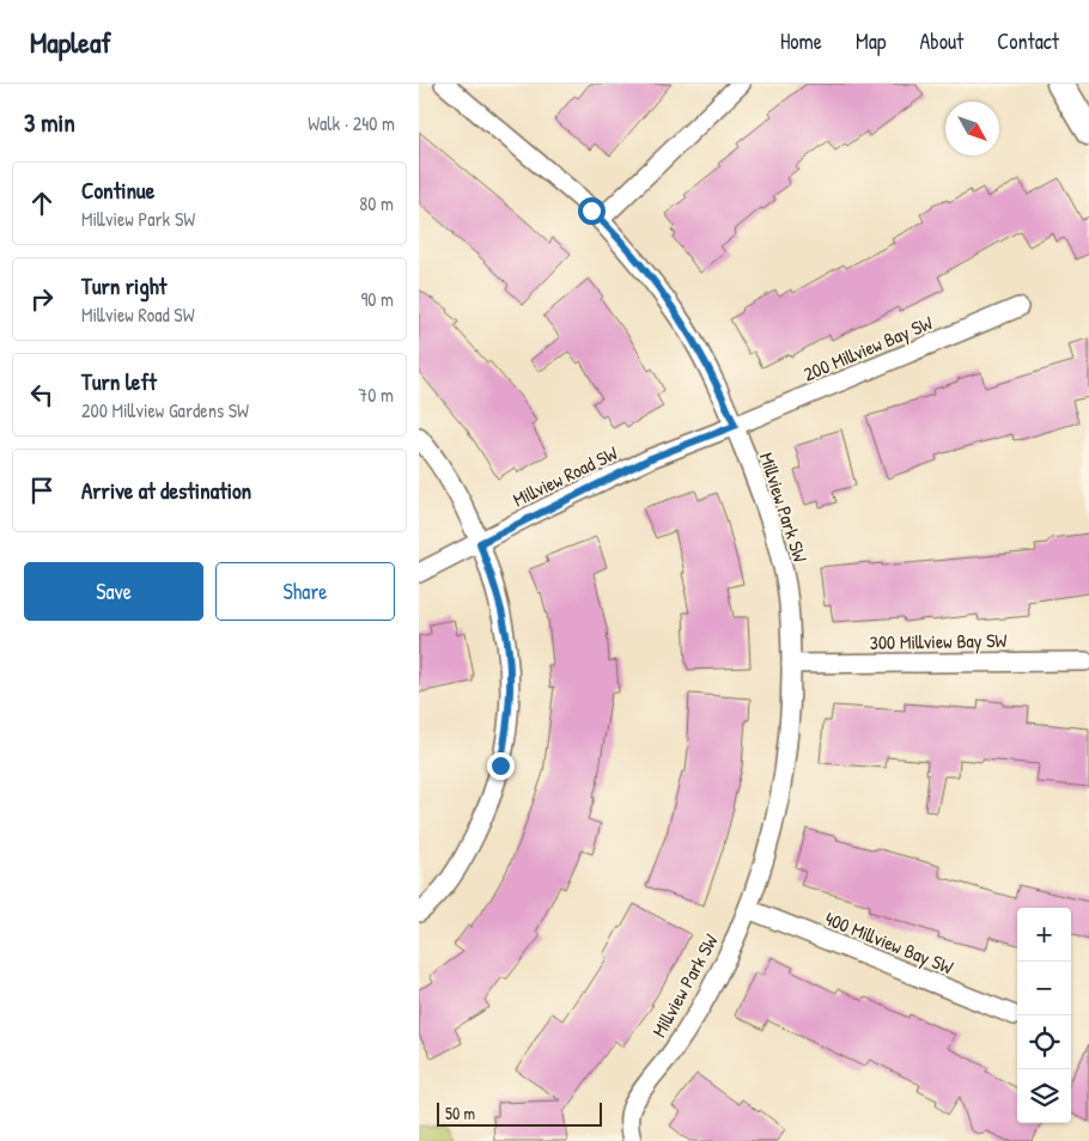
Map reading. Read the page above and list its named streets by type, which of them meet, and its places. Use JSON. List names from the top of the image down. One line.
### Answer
{"streets":{"street":["200 Millview Bay SW","Millview Road SW","Millview Park SW","300 Millview Bay SW","400 Millview Bay SW"]},"crossings":[["200 Millview Bay SW","Millview Road SW"],["200 Millview Bay SW","Millview Park SW"],["Millview Road SW","Millview Park SW"],["Millview Park SW","300 Millview Bay SW"],["Millview Park SW","400 Millview Bay SW"]],"scale_bar":"50 m","north":"bottom right","page":{"header":"Mapleaf","nav":["Home","Map","About","Contact"],"heading":["3 min","Walk · 240 m"],"list":[["Continue","Millview Park SW","80 m"],["Turn right","Millview Road SW","90 m"],["Turn left","200 Millview Gardens SW","70 m"],"Arrive at destination"],"buttons":["Save","Share"],"map_buttons":["+","−"],"scale":"50 m"}}
